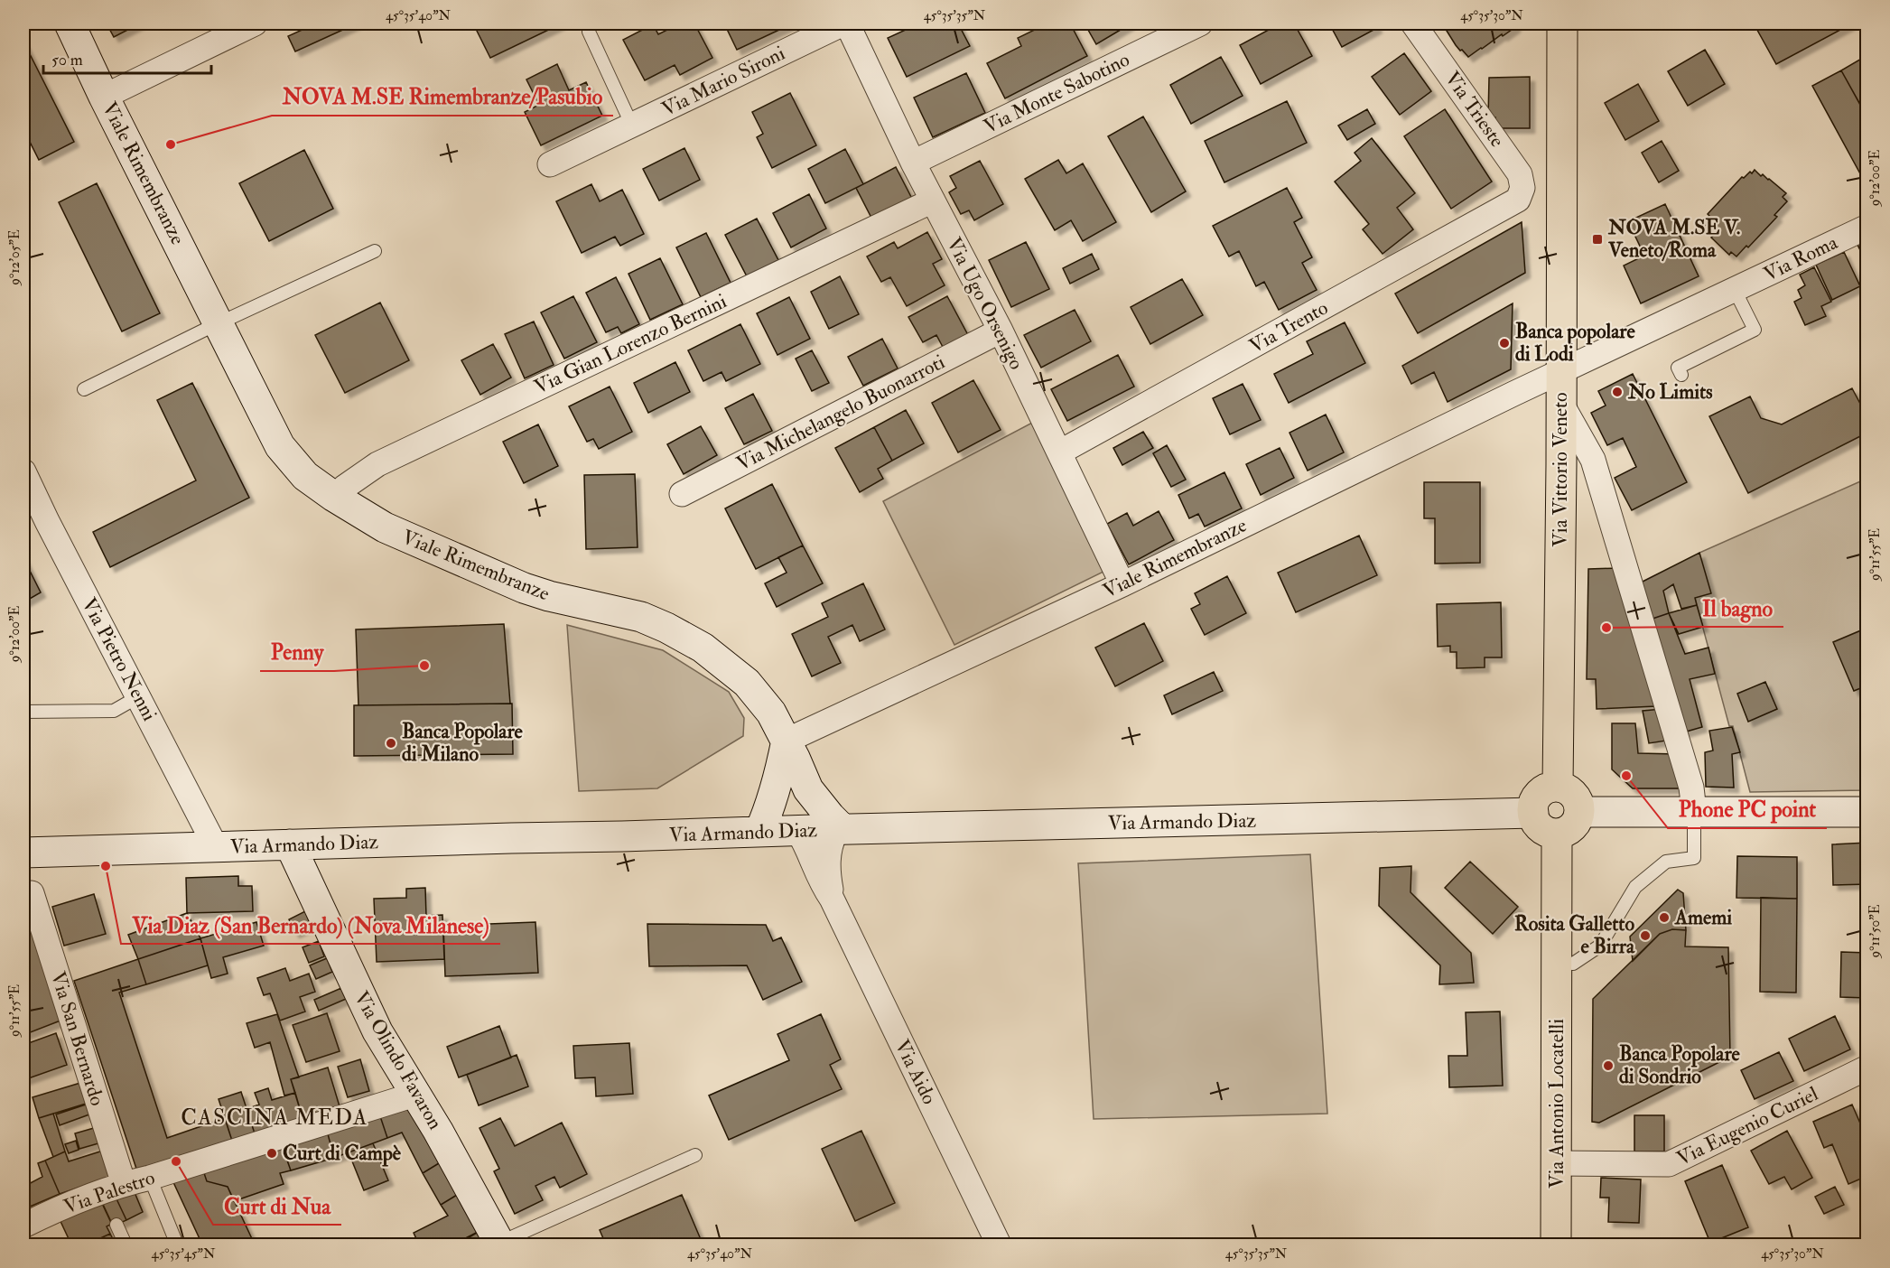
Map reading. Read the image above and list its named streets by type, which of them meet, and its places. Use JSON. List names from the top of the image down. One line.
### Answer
{"streets":{"main road":["Viale Rimembranze","Via Vittorio Veneto","Via Armando Diaz","Via Olindo Favaron","Via Antonio Locatelli"],"street":["Via Mario Sironi","Via Monte Sabotino","Via Trieste","Via Roma","Via Ugo Orsenigo","Via Trento","Via Gian Lorenzo Bernini","Via Michelangelo Buonarroti","Via Pietro Nenni","Via San Bernardo","Via Aido","Via Eugenio Curiel","Via Palestro"]},"crossings":[["Via Mario Sironi","Via Ugo Orsenigo"],["Via Monte Sabotino","Via Ugo Orsenigo"],["Via Trieste","Via Trento"],["Viale Rimembranze","Via Roma"],["Viale Rimembranze","Via Ugo Orsenigo"],["Viale Rimembranze","Via Gian Lorenzo Bernini"],["Viale Rimembranze","Via Vittorio Veneto"],["Viale Rimembranze","Via Armando Diaz"],["Viale Rimembranze","Via Aido"],["Via Roma","Via Vittorio Veneto"],["Via Ugo Orsenigo","Via Trento"],["Via Ugo Orsenigo","Via Gian Lorenzo Bernini"],["Via Ugo Orsenigo","Via Michelangelo Buonarroti"],["Via Vittorio Veneto","Via Armando Diaz"],["Via Vittorio Veneto","Via Antonio Locatelli"],["Via Pietro Nenni","Via Armando Diaz"],["Via Armando Diaz","Via Olindo Favaron"],["Via Armando Diaz","Via Aido"],["Via Armando Diaz","Via Antonio Locatelli"],["Via San Bernardo","Via Palestro"],["Via Olindo Favaron","Via Palestro"],["Via Antonio Locatelli","Via Eugenio Curiel"]],"districts":["CASCINA MEDA"],"places":{"other":["NOVA M.SE Rimembranze/Pasubio","Banca popolare di Lodi","No Limits","Il bagno","Penny","Banca Popolare di Milano","Phone PC point","Via Diaz (San Bernardo) (Nova Milanese)","Amemi","Rosita Galletto e Birra","Banca Popolare di Sondrio","Curt di Campè","Curt di Nua"],"transit":["NOVA M.SE V. Veneto/Roma"]},"scale_bar":"50 m","coordinates":["45°35'40\"N","45°35'35\"N","45°35'30\"N","9°12'00\"E","9°12'05\"E","9°11'55\"E","9°11'50\"E","45°35'45\"N"]}
